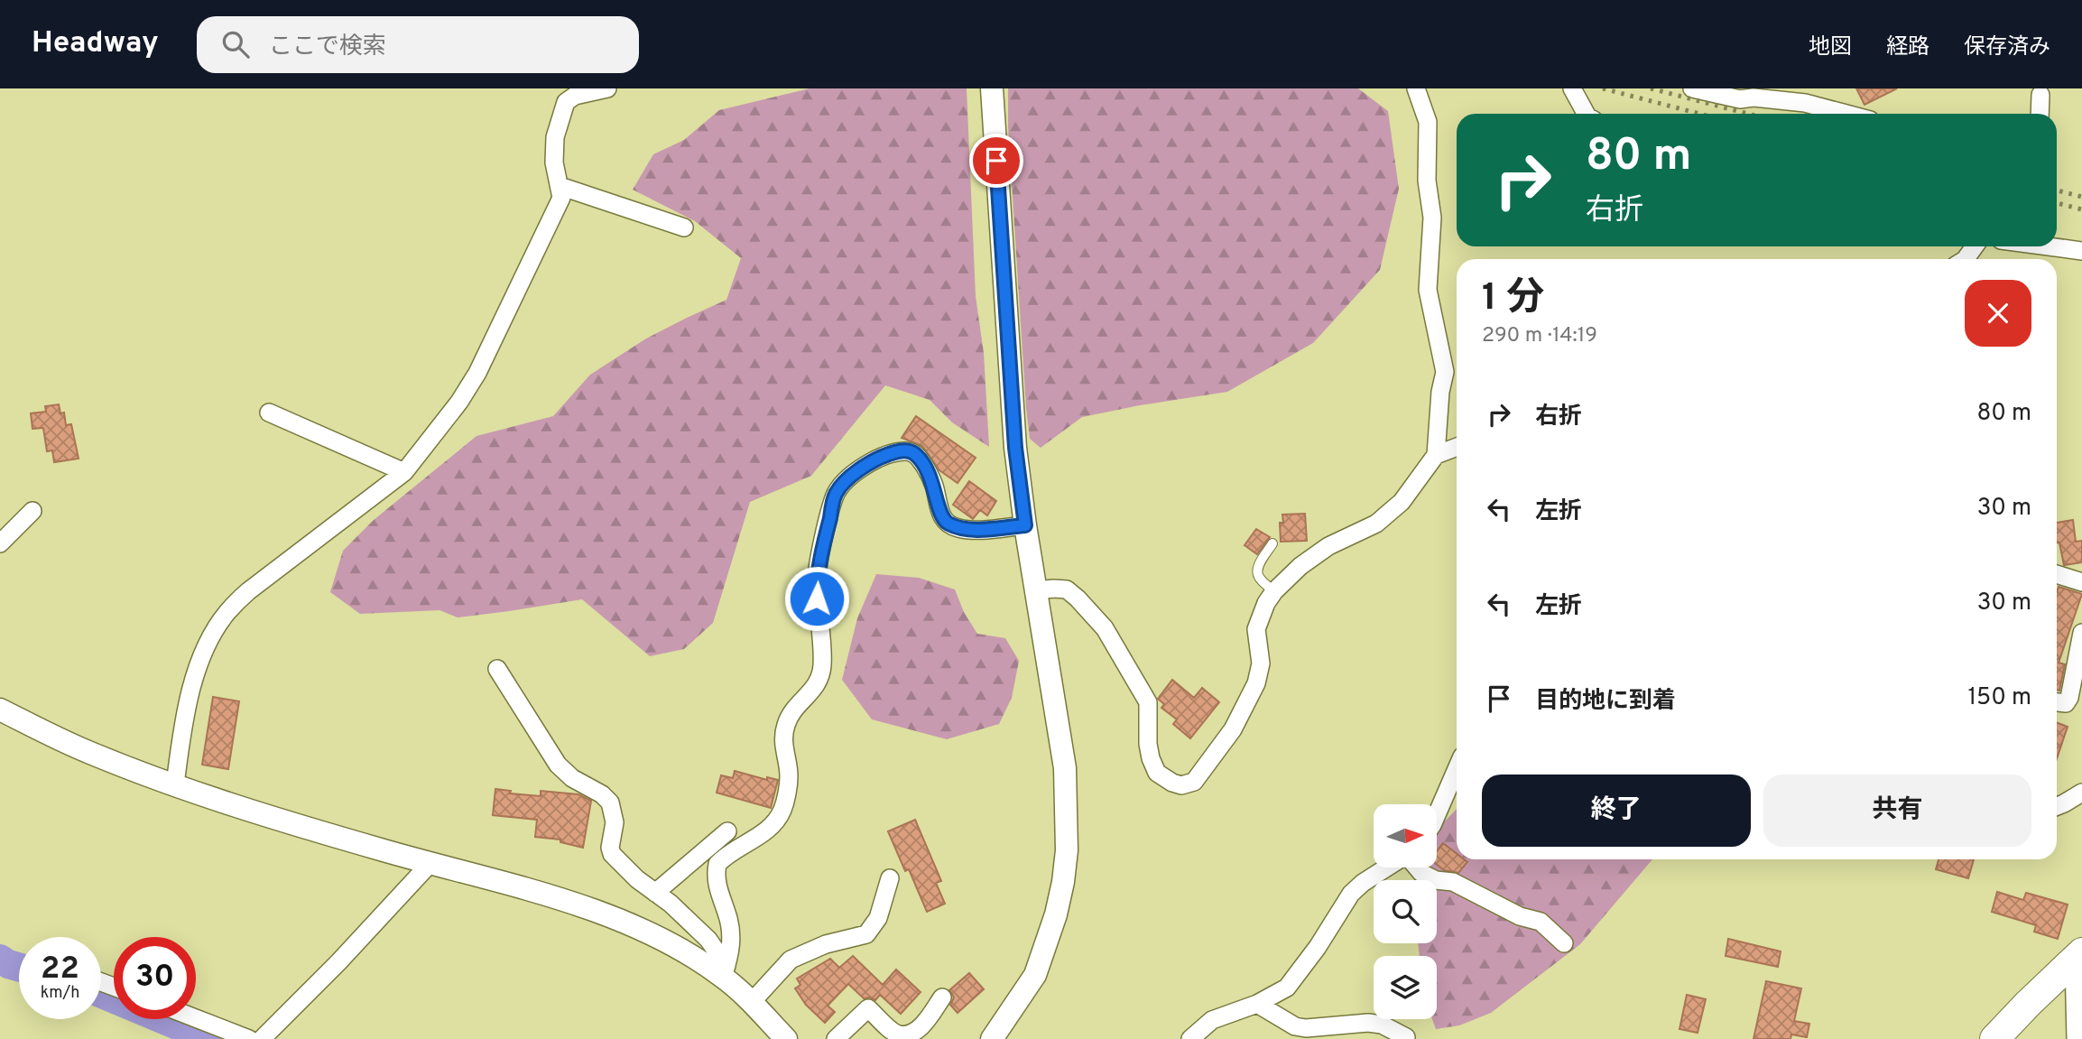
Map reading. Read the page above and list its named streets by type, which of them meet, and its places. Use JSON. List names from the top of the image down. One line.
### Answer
{"north":"right","page":{"header":"Headway","search":"ここで検索","nav":["地図","経路","保存済み"],"turn":["80 m","右折"],"heading":["1 分","290 m · 14:19"],"list":[{"name":"右折","value":"80 m"},{"name":"左折","value":"30 m"},{"name":"左折","value":"30 m"},{"name":"目的地に到着","value":"150 m"}],"buttons":["終了","共有"],"speed":"22 km/h","limit":"30"}}
